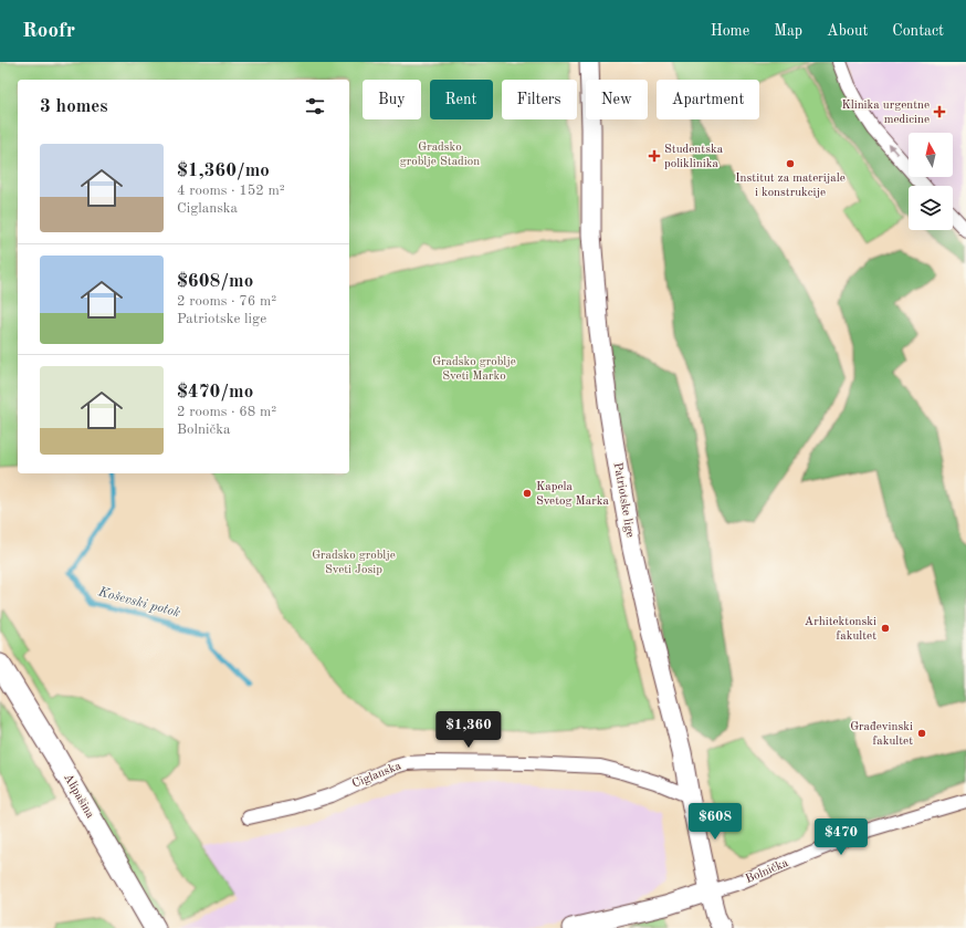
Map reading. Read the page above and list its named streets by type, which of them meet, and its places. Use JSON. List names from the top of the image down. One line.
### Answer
{"streets":{"main road":["Alipašina"],"street":["Patriotske lige","Ciglanska","Bolnička"]},"crossings":[["Patriotske lige","Ciglanska"],["Patriotske lige","Bolnička"]],"water":["Koševski potok"],"parks":["Gradsko groblje Stadion","Gradsko groblje Sveti Marko","Gradsko groblje Sveti Josip"],"places":{"health":["Klinika urgentne medicine","Studentska poliklinika"],"other":["Institut za materijale i konstrukcije","Kapela Svetog Marka","Arhitektonski fakultet","Građevinski fakultet"]},"north":"top","page":{"header":"Roofr","nav":["Home","Map","About","Contact"],"chip":["Buy","Rent","Filters","New","Apartment"],"heading":"3 homes","list":[{"name":"$1,360/mo","note":"4 rooms · 152 m² · Ciglanska"},{"name":"$608/mo","note":"2 rooms · 76 m² · Patriotske lige"},{"name":"$470/mo","note":"2 rooms · 68 m² · Bolnička"}],"price":["$1,360","$608","$470"]}}
